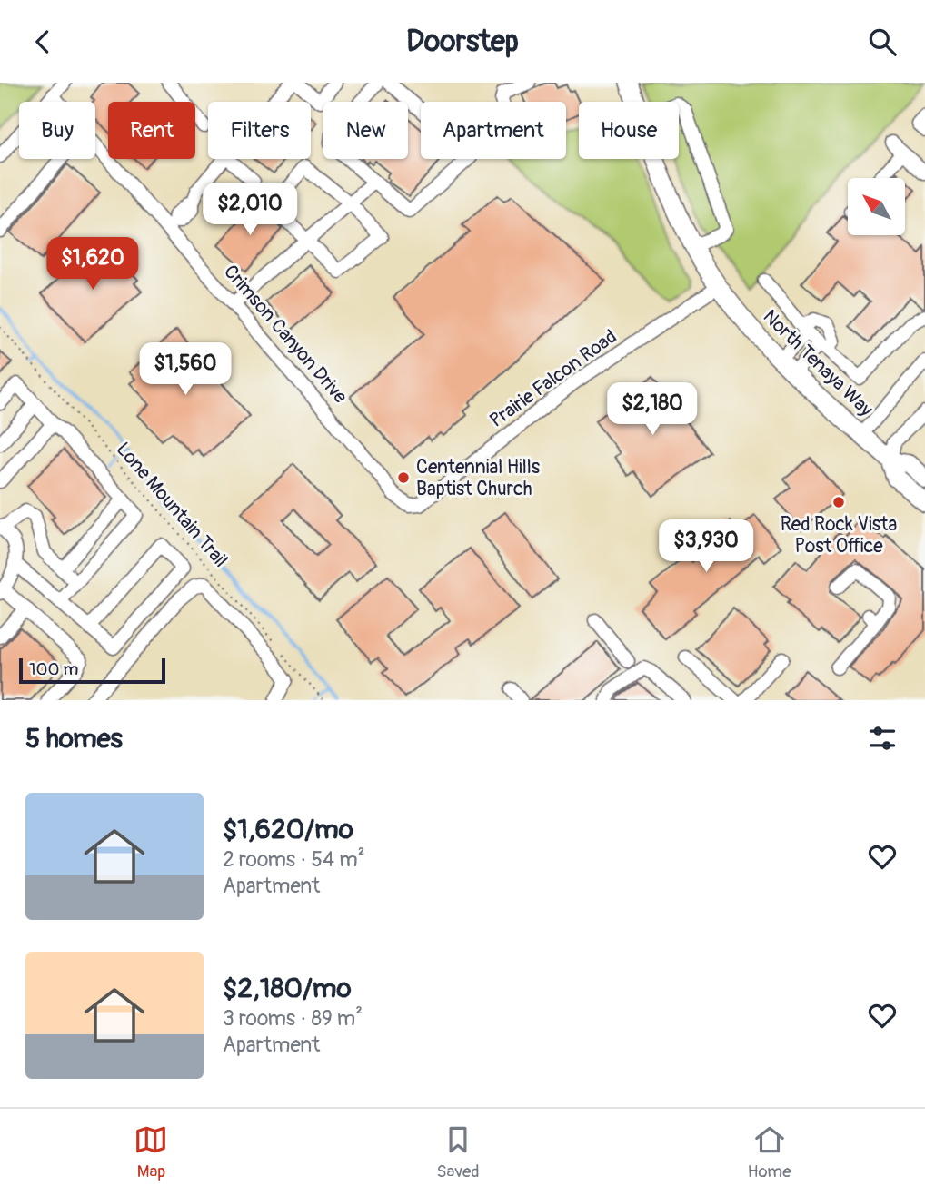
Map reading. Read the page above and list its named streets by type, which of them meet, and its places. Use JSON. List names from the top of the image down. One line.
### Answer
{"streets":{"main road":["North Tenaya Way"],"street":["Crimson Canyon Drive","Prairie Falcon Road"],"path":["Lone Mountain Trail"]},"crossings":[["Crimson Canyon Drive","Prairie Falcon Road"],["North Tenaya Way","Prairie Falcon Road"]],"places":["Centennial Hills Baptist Church","Red Rock Vista Post Office"],"scale_bar":"100 m","north":"top left","page":{"header":"Doorstep","chip":["Buy","Rent","Filters","New","Apartment","House"],"price":["$2,010","$1,620","$1,560","$2,180","$3,930"],"scale":"100 m","heading":"5 homes","list":[{"name":"$1,620/mo","note":"2 rooms · 54 m² · Apartment"},{"name":"$2,180/mo","note":"3 rooms · 89 m² · Apartment"}],"tabs":["Map","Saved","Home"]}}
